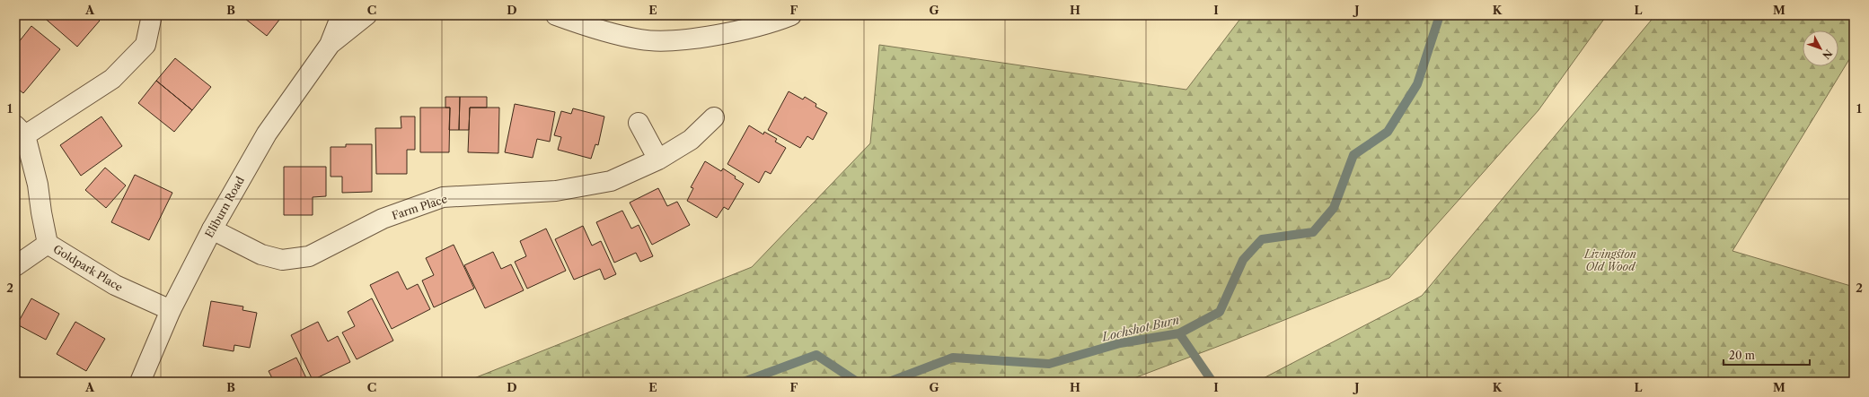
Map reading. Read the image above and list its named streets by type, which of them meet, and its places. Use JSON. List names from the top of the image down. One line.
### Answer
{"streets":{"street":["Eliburn Road","Farm Place","Goldpark Place"]},"crossings":[["Eliburn Road","Farm Place"],["Eliburn Road","Goldpark Place"]],"water":["Lochshot Burn"],"parks":["Livingston Old Wood"],"scale_bar":"20 m","north":"bottom right","grid":{"columns":["A","B","C","D","E","F","G","H","I","J","K","L","M"],"rows":["1","2"]}}
